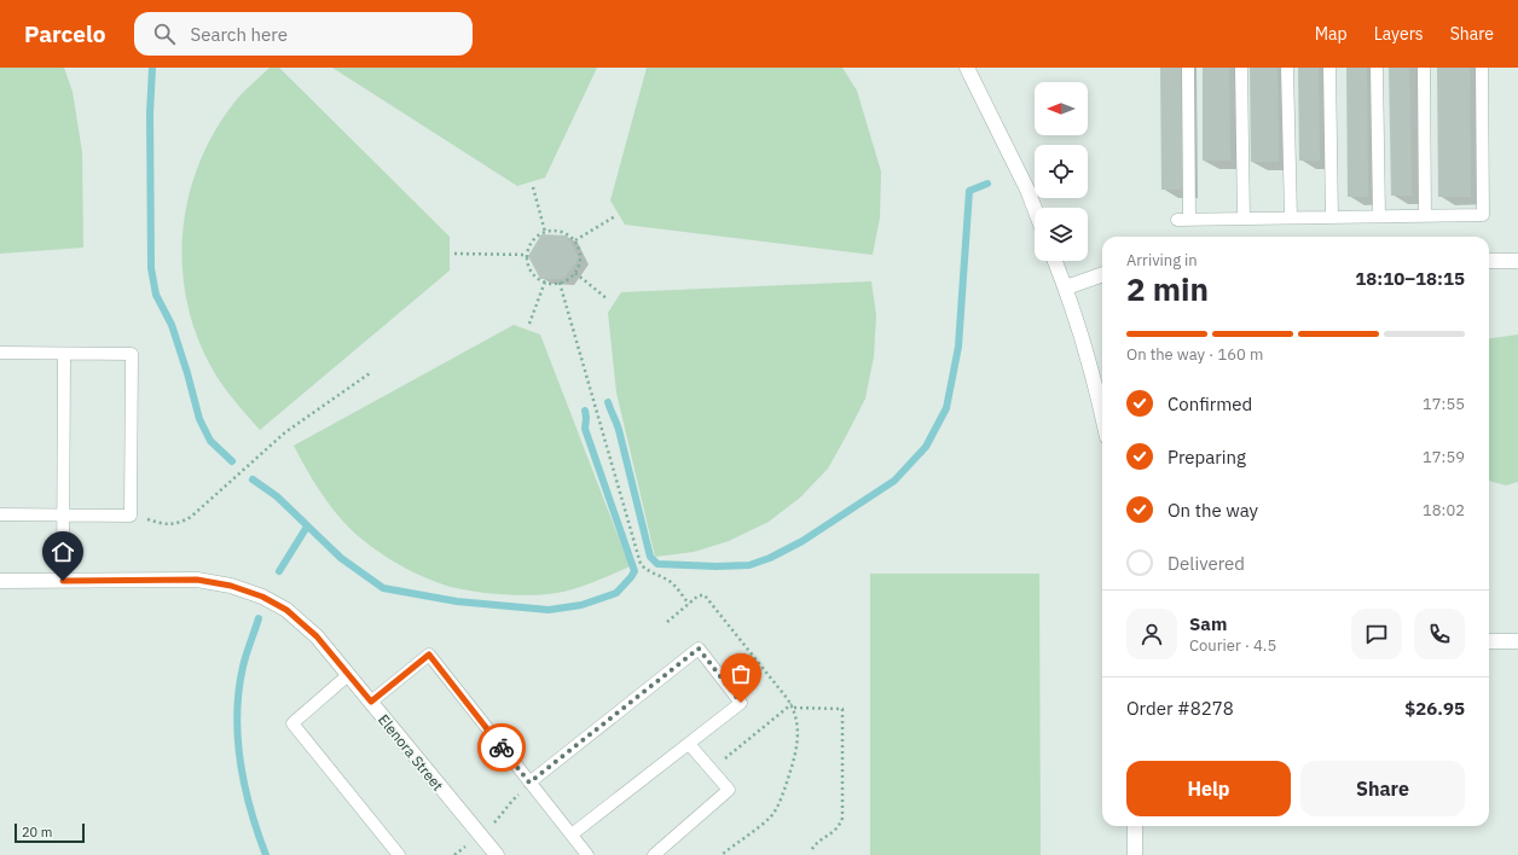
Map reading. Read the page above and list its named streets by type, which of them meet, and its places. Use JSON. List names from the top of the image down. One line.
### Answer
{"streets":{"street":["Elenora Street"]},"scale_bar":"20 m","north":"left","page":{"header":"Parcelo","search":"Search here","nav":["Map","Layers","Share"],"heading":["2 min","Arriving in","18:10–18:15"],"panel":["Sam","Courier · 4.5","Order #8278","$26.95"],"bar":"On the way · 160 m","list":[["Confirmed","17:55"],["Preparing","17:59"],["On the way","18:02"],"Delivered"],"buttons":["Help","Share"],"scale":"20 m"}}
